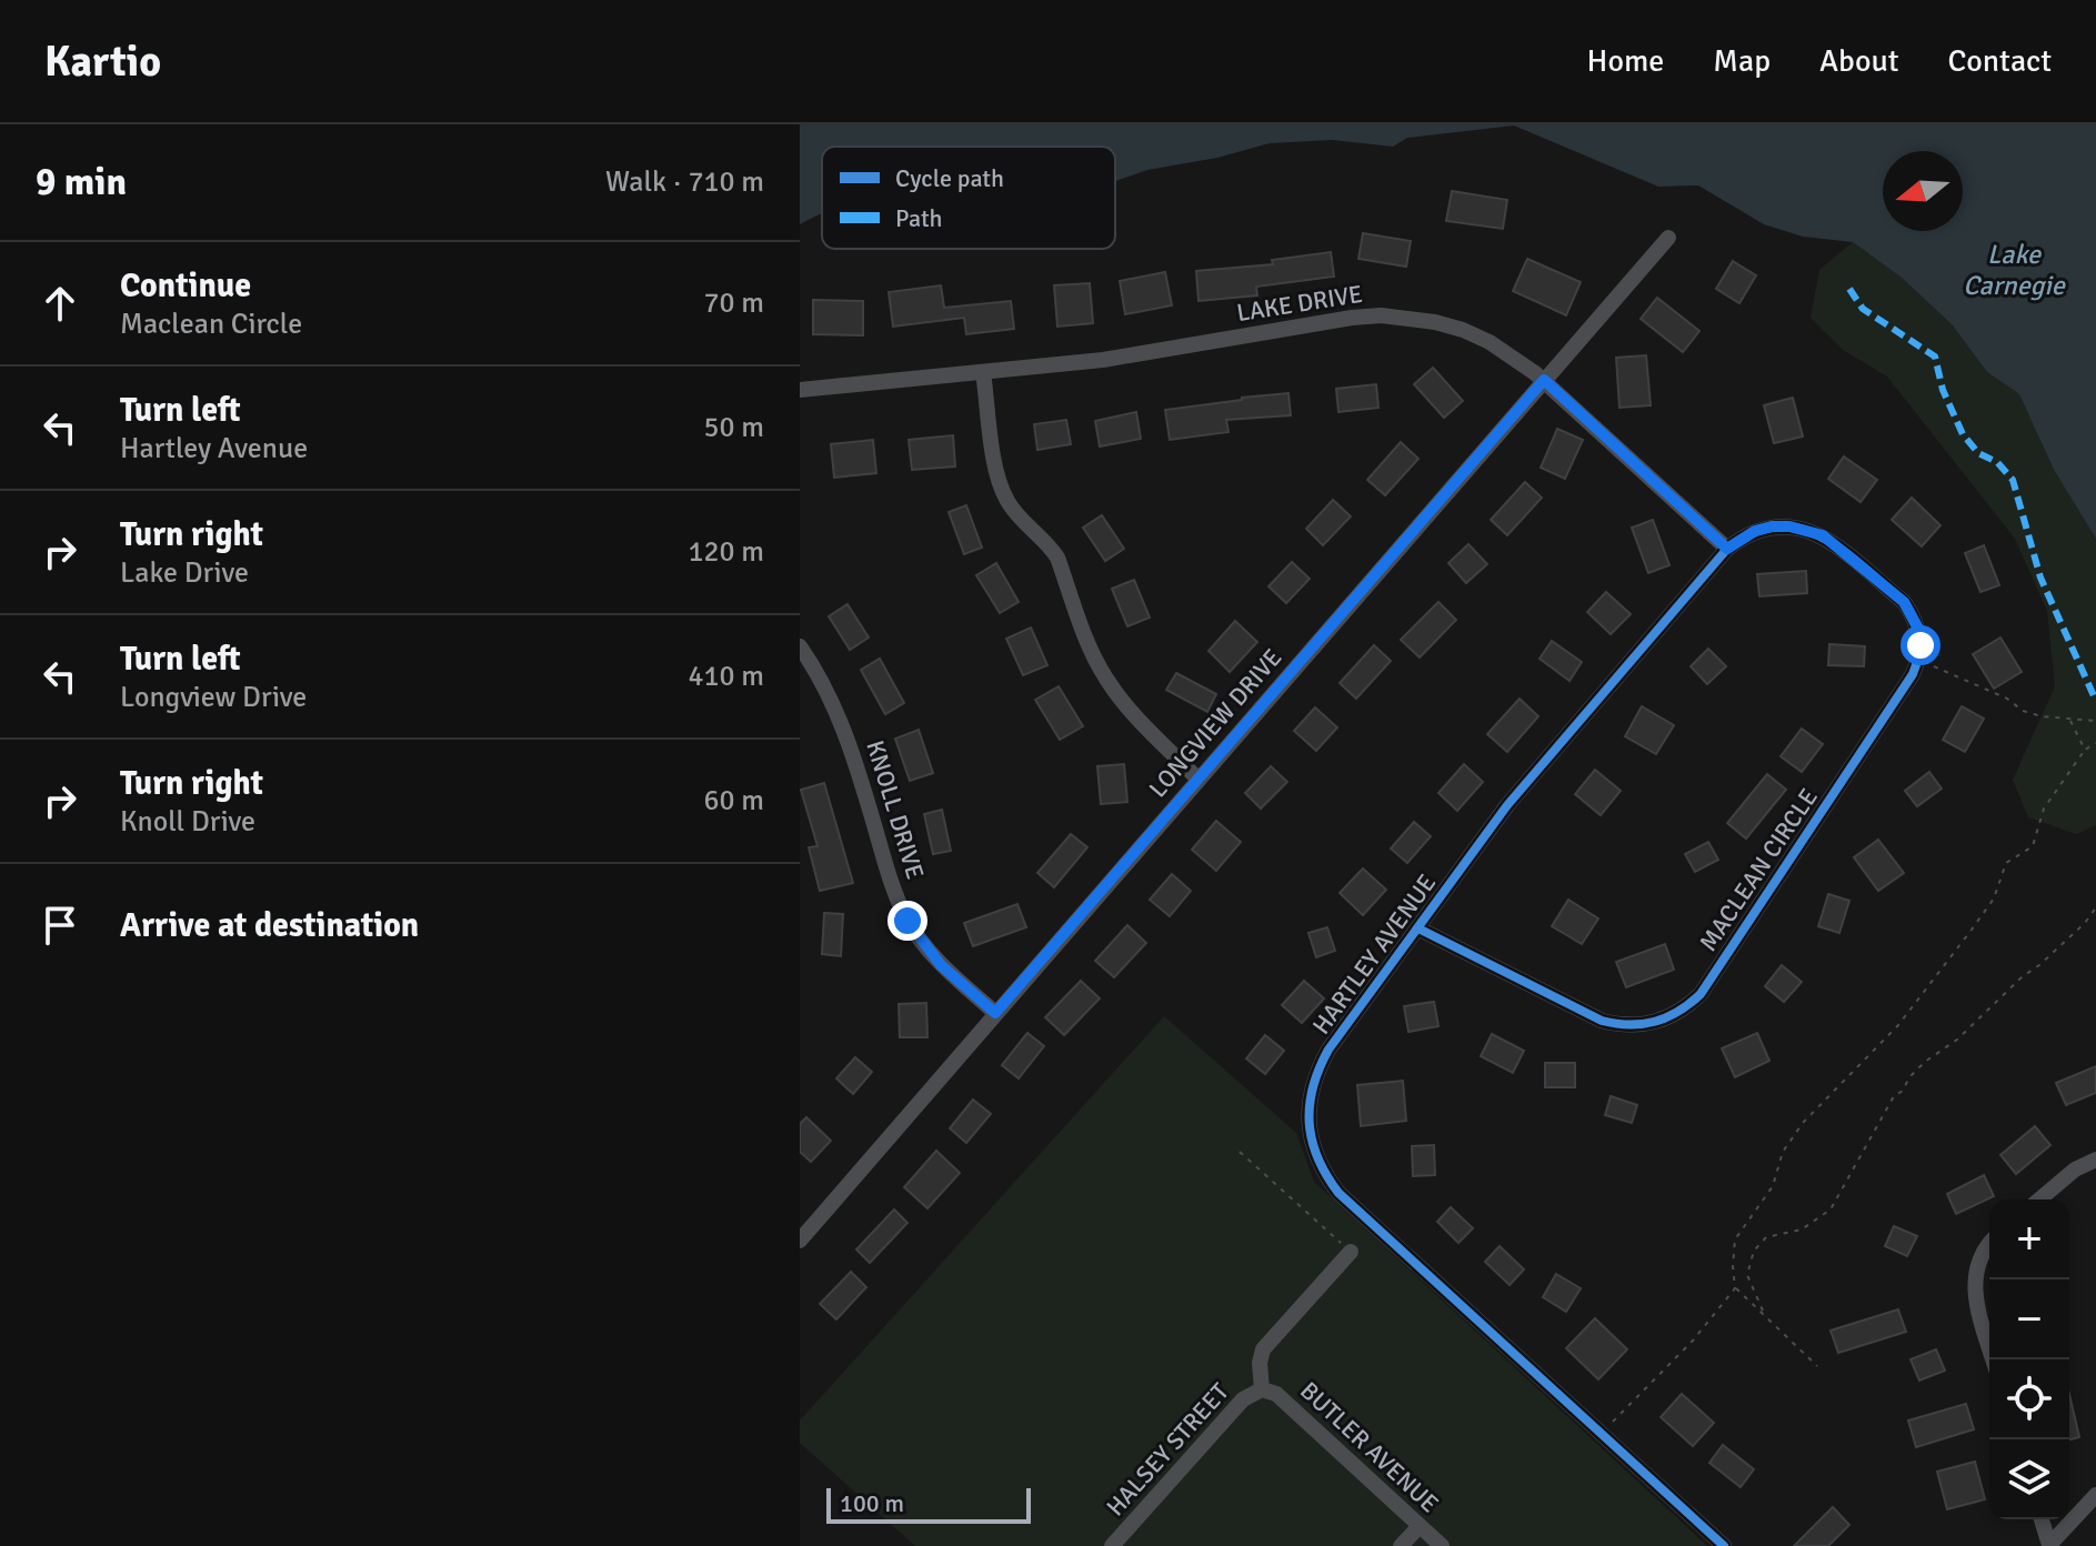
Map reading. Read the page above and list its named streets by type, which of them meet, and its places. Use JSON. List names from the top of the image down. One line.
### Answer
{"streets":{"street":["LAKE DRIVE","LONGVIEW DRIVE","KNOLL DRIVE","MACLEAN CIRCLE","HARTLEY AVENUE","BUTLER AVENUE","HALSEY STREET"]},"crossings":[["LAKE DRIVE","LONGVIEW DRIVE"],["LAKE DRIVE","HARTLEY AVENUE"],["LONGVIEW DRIVE","KNOLL DRIVE"],["MACLEAN CIRCLE","HARTLEY AVENUE"],["BUTLER AVENUE","HALSEY STREET"]],"water":["Lake Carnegie"],"legend":["Cycle path","Path"],"scale_bar":"100 m","north":"left","page":{"header":"Kartio","nav":["Home","Map","About","Contact"],"heading":["9 min","Walk · 710 m"],"list":[["Continue","Maclean Circle","70 m"],["Turn left","Hartley Avenue","50 m"],["Turn right","Lake Drive","120 m"],["Turn left","Longview Drive","410 m"],["Turn right","Knoll Drive","60 m"],"Arrive at destination"],"map_buttons":["+","−"],"scale":"100 m"}}
